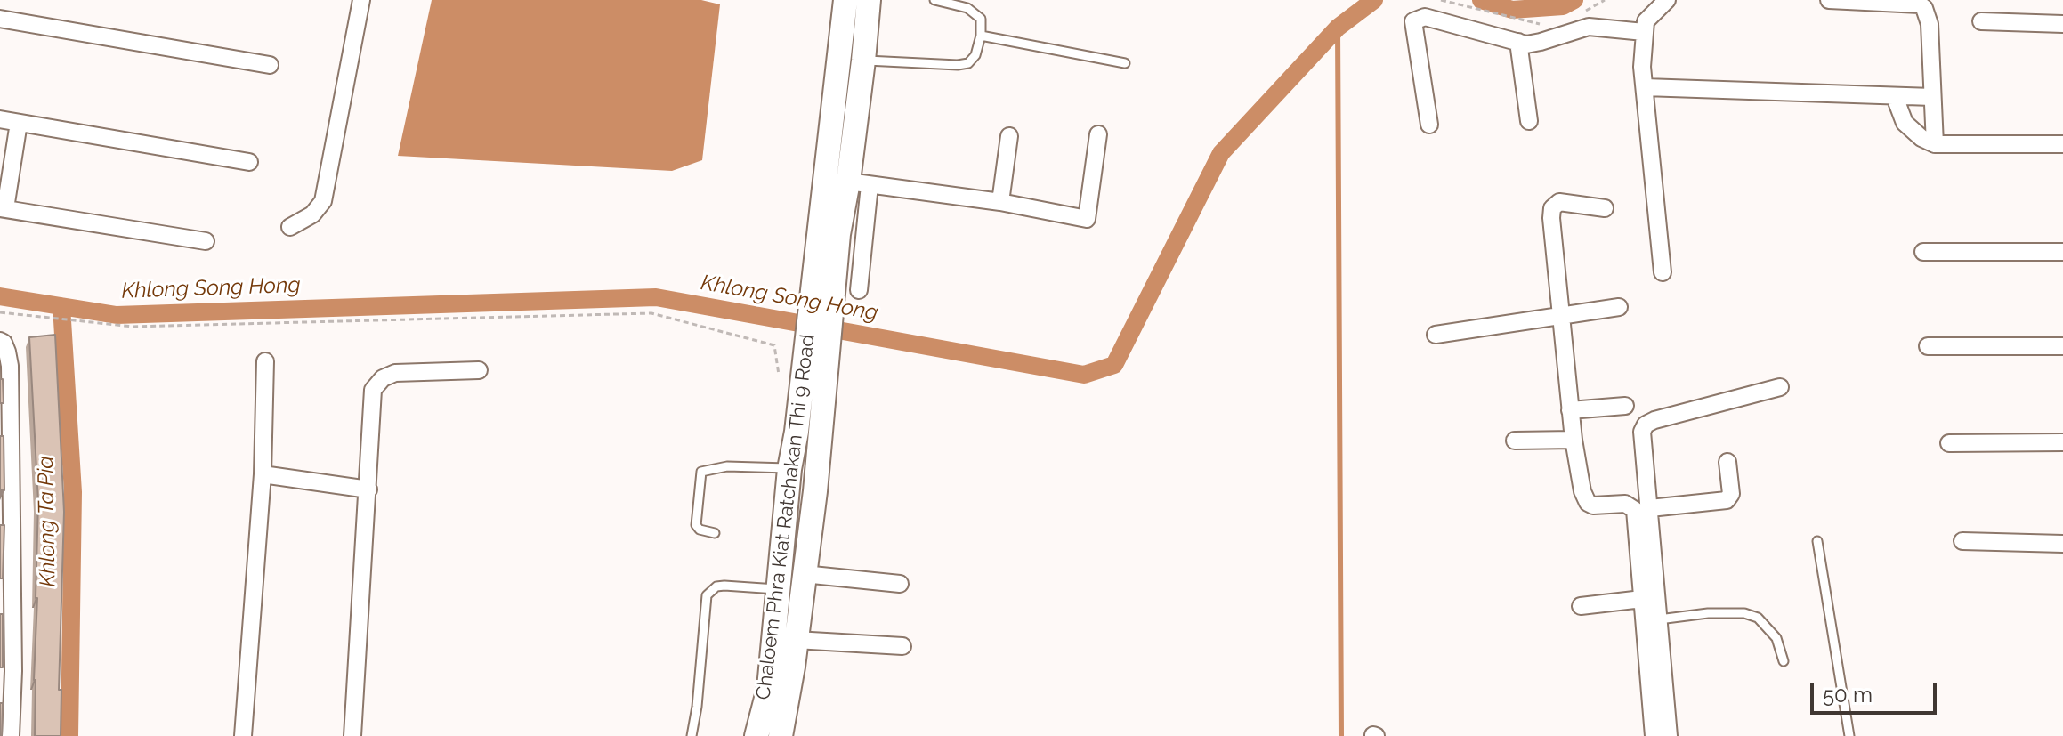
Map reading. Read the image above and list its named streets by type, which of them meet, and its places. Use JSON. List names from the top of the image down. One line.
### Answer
{"streets":{"main road":["Chaloem Phra Kiat Ratchakan Thi 9 Road"]},"water":["Khlong Song Hong","Khlong Ta Pia"],"scale_bar":"50 m"}
